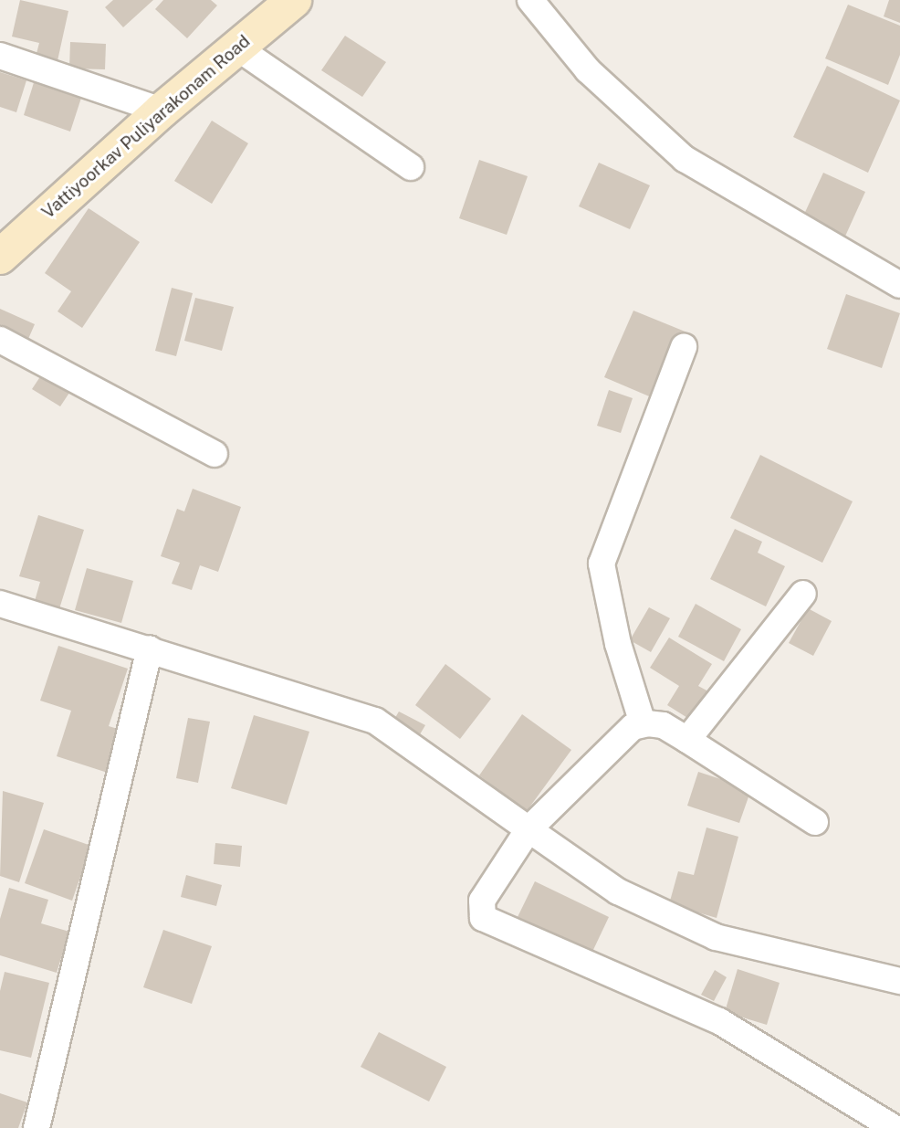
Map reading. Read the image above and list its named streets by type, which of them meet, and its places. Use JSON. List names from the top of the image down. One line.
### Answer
{"streets":{"main road":["Vattiyoorkav Puliyarakonam Road"]}}
